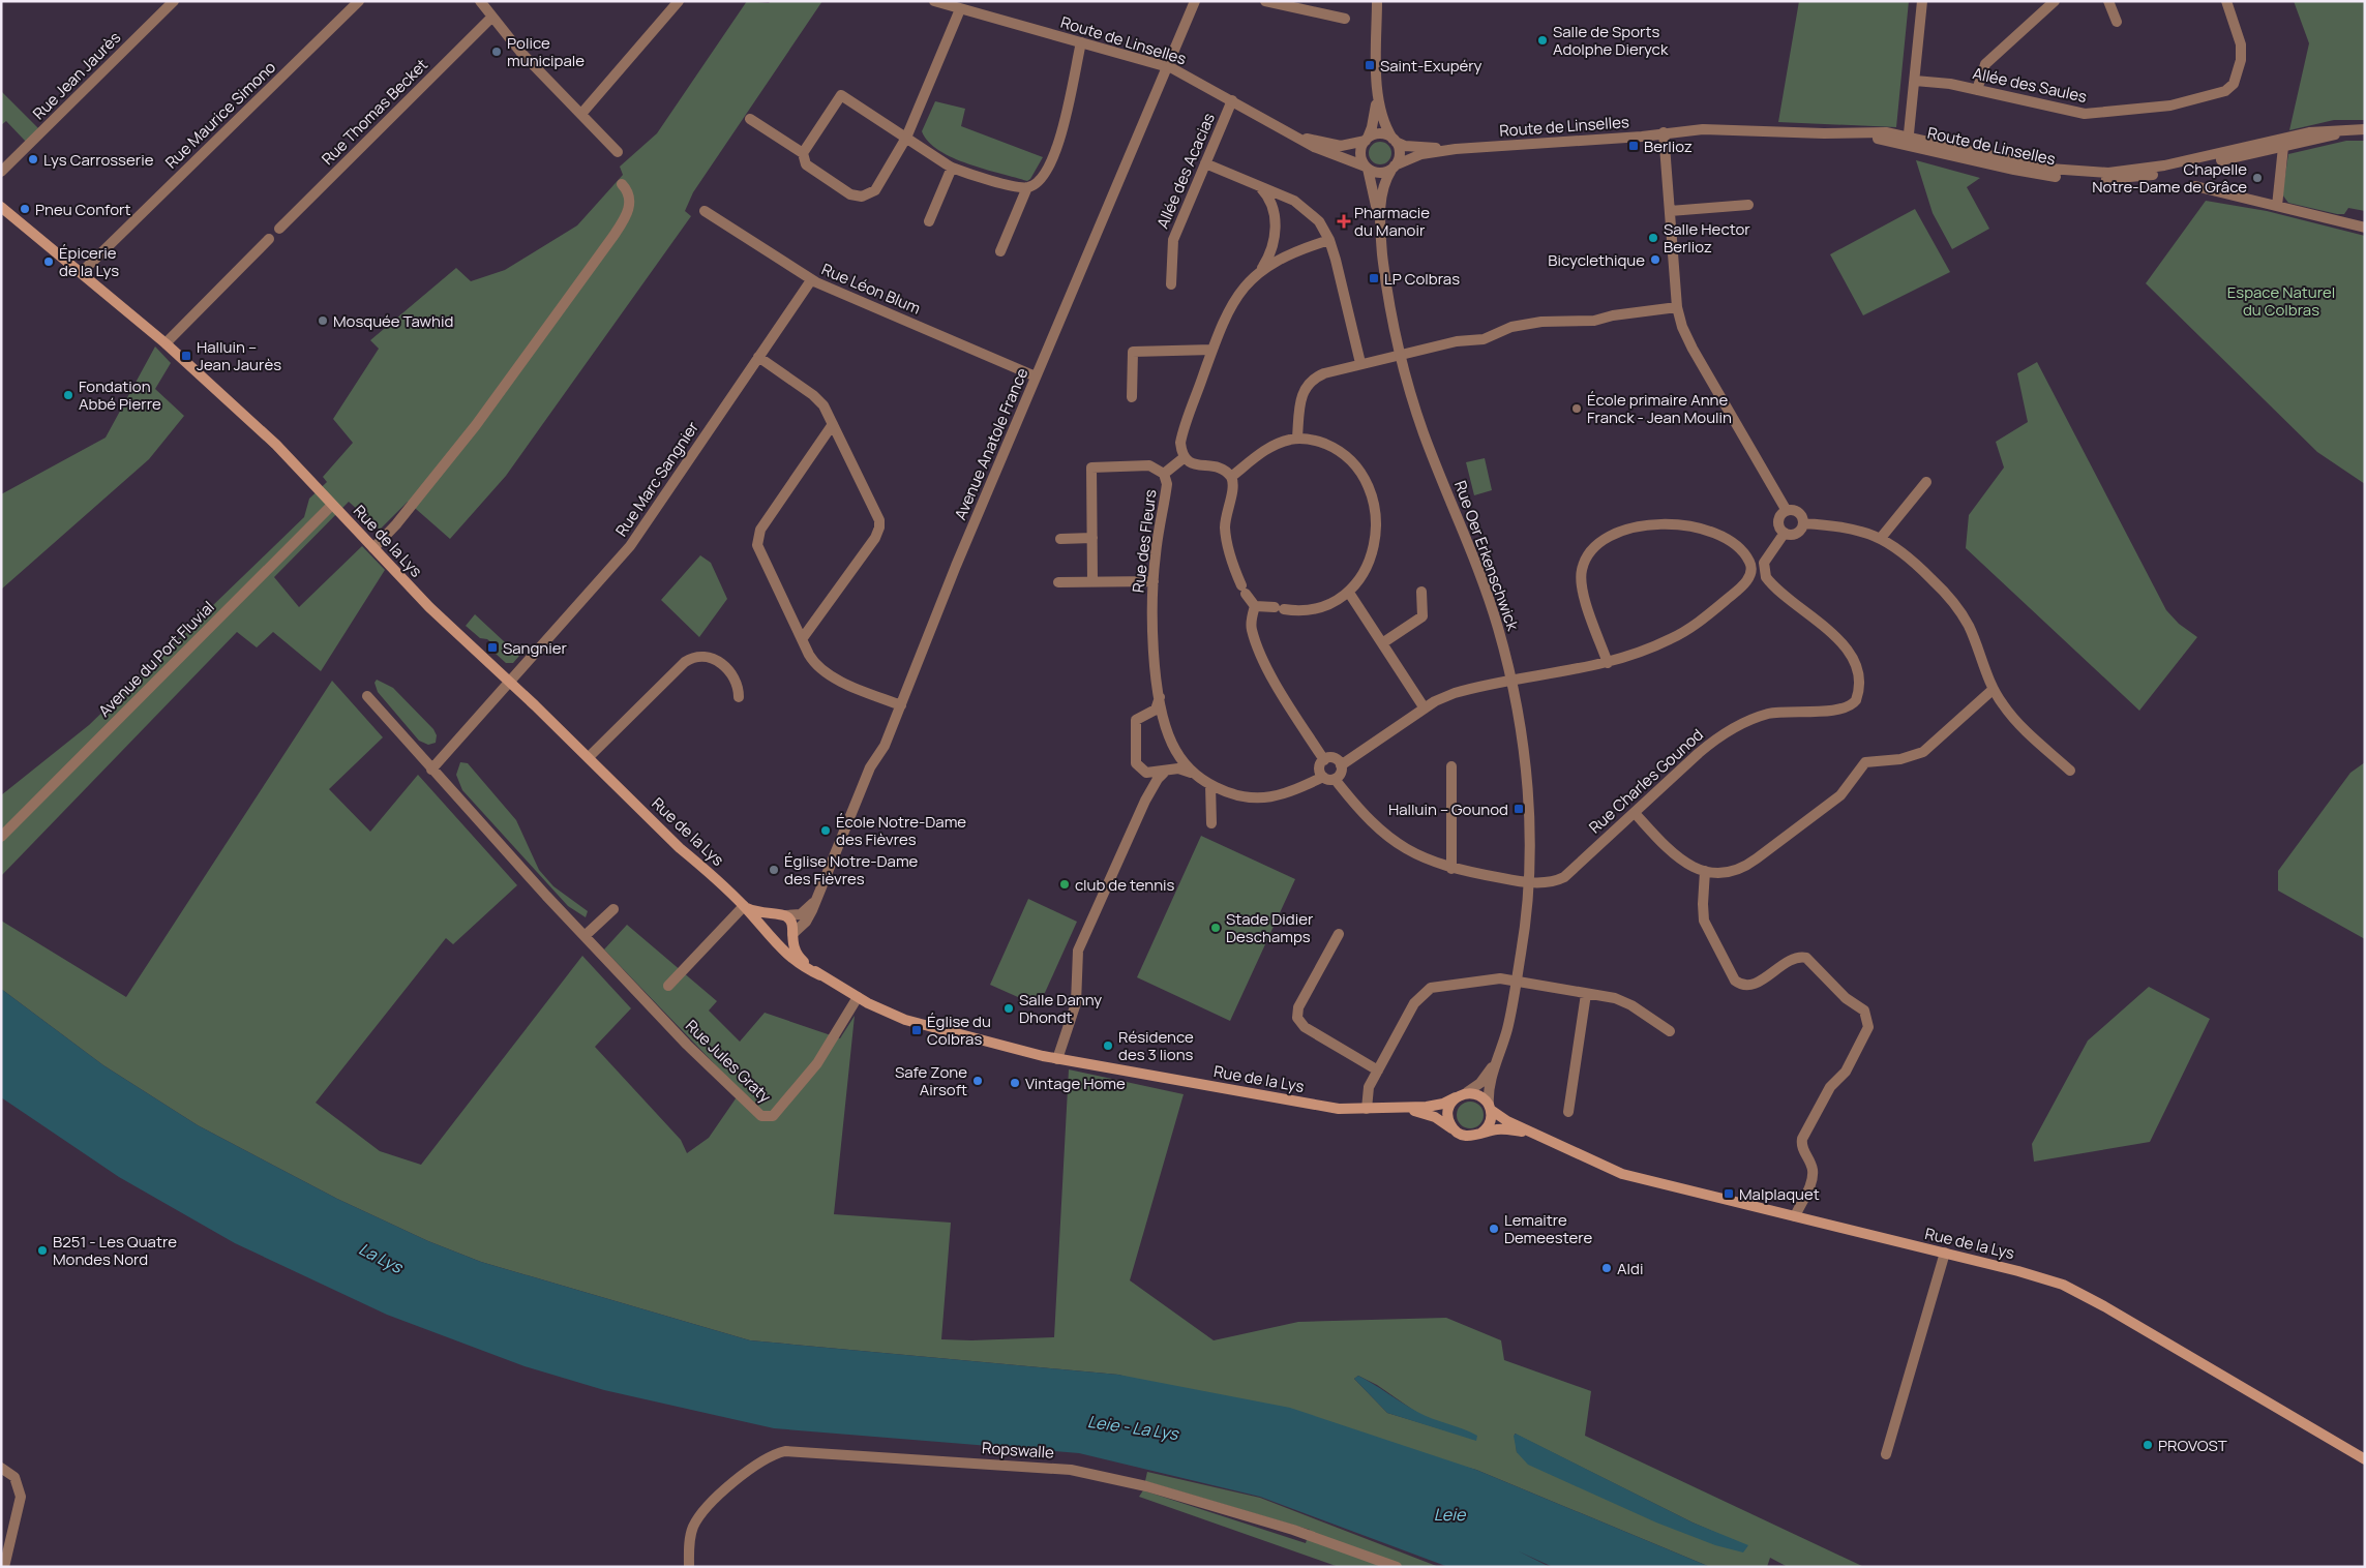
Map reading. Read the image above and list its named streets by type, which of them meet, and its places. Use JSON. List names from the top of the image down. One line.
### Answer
{"streets":{"main road":["Rue de la Lys"],"street":["Route de Linselles","Rue Jean Jaurès","Allée des Saules","Rue Thomas Becket","Rue Maurice Simono","Allée des Acacias","Rue Léon Blum","Avenue Anatole France","Rue Marc Sangnier","Rue des Fleurs","Rue Oer Erkenschwick","Avenue du Port Fluvial","Rue Charles Gounod","Rue Jules Graty","Ropswalle"]},"crossings":[["Route de Linselles","Allée des Acacias"],["Route de Linselles","Avenue Anatole France"],["Route de Linselles","Rue Oer Erkenschwick"],["Rue Maurice Simono","Rue de la Lys"],["Rue Léon Blum","Avenue Anatole France"],["Rue Léon Blum","Rue Marc Sangnier"],["Avenue Anatole France","Rue de la Lys"],["Rue Marc Sangnier","Rue de la Lys"],["Rue de la Lys","Rue Oer Erkenschwick"],["Rue de la Lys","Avenue du Port Fluvial"],["Rue de la Lys","Rue Jules Graty"],["Rue des Fleurs","Rue Charles Gounod"],["Rue Oer Erkenschwick","Rue Charles Gounod"]],"water":["La Lys","Leie - La Lys","Leie"],"parks":["Espace Naturel du Colbras"],"places":{"other":["Salle de Sports Adolphe Dieryck","Police municipale","Lys Carrosserie","Chapelle Notre-Dame de Grâce","Pneu Confort","Salle Hector Berlioz","Bicyclethique","Épicerie de la Lys","Mosquée Tawhid","Fondation Abbé Pierre","École primaire Anne Franck - Jean Moulin","École Notre-Dame des Fièvres","Église Notre-Dame des Fièvres","club de tennis","Stade Didier Deschamps","Salle Danny Dhondt","Résidence des 3 lions","Safe Zone Airsoft","Vintage Home","Lemaitre Demeestere","B251 - Les Quatre Mondes Nord","Aldi","PROVOST"],"transit":["Saint-Exupéry","Berlioz","LP Colbras","Halluin – Jean Jaurès","Sangnier","Halluin – Gounod","Église du Colbras","Malplaquet"],"health":["Pharmacie du Manoir"]}}
